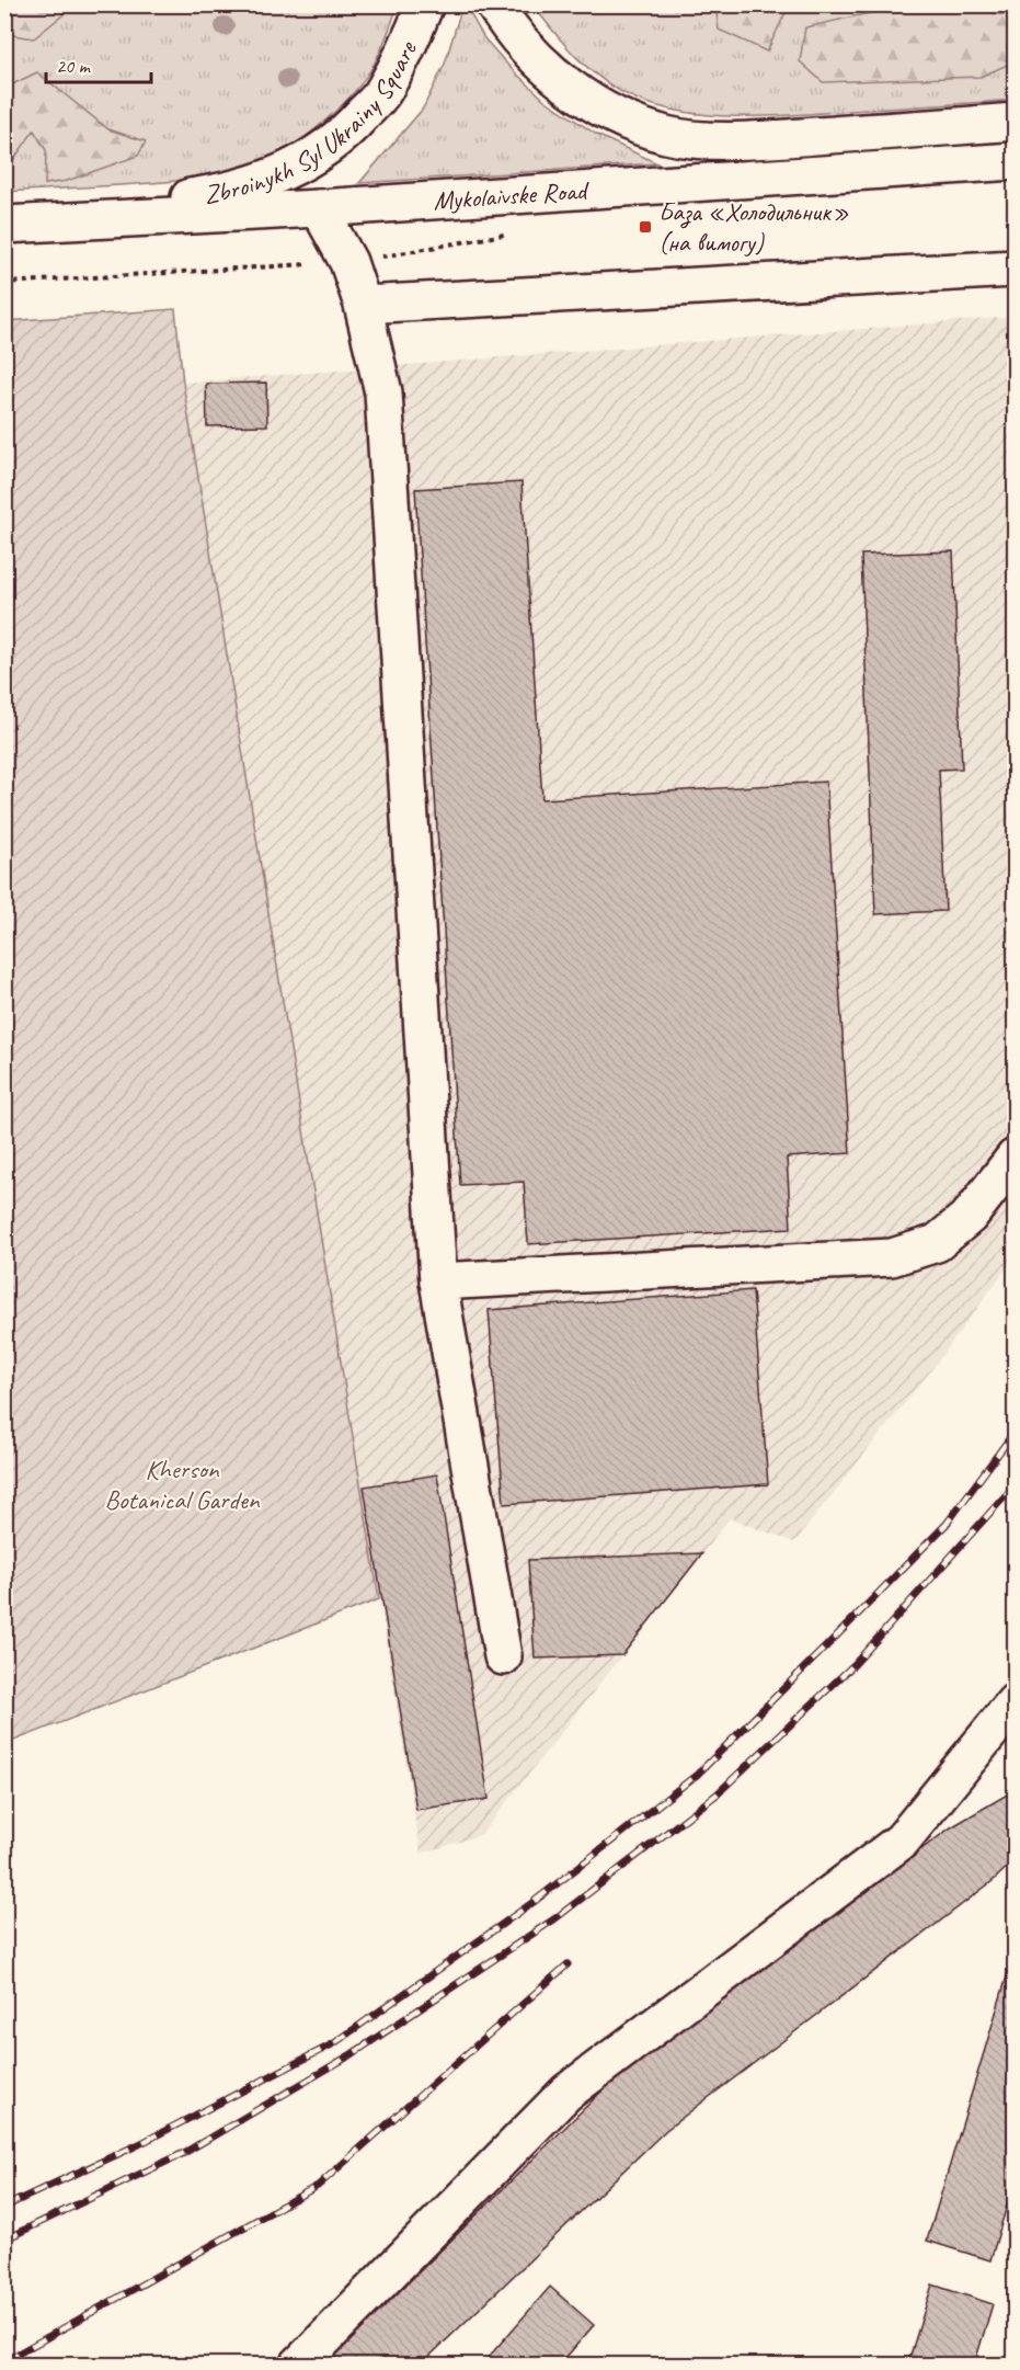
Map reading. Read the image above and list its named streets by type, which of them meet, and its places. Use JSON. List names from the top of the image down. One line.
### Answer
{"streets":{"main road":["Zbroinykh Syl Ukrainy Square","Mykolaivske Road"]},"crossings":[["Zbroinykh Syl Ukrainy Square","Mykolaivske Road"]],"parks":["Kherson Botanical Garden"],"places":{"transit":["База «Холодильник» (на вимогу)"]},"scale_bar":"20 m"}
